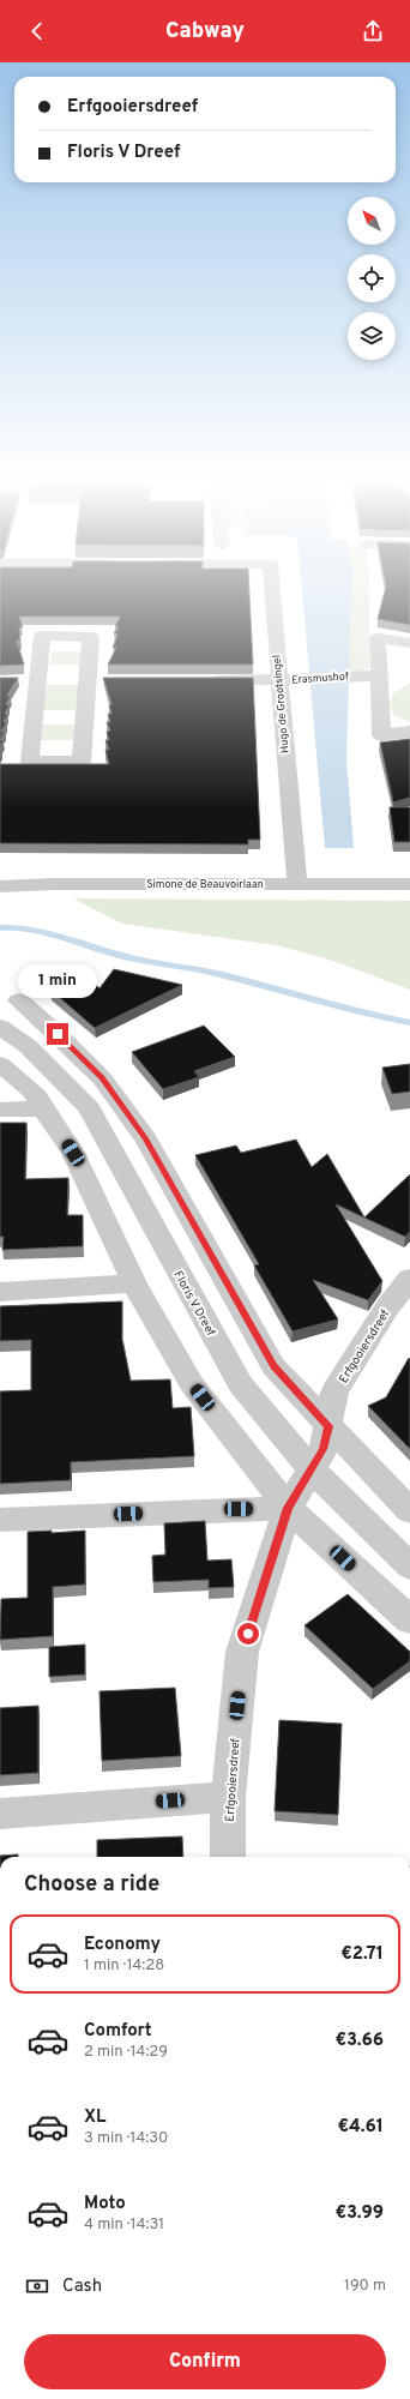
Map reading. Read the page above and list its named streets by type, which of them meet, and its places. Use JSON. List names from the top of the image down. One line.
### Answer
{"streets":{"street":["Erasmushof","Hugo de Grootsingel","Simone de Beauvoirlaan","Floris V Dreef","Erfgooiersdreef"]},"crossings":[["Erasmushof","Hugo de Grootsingel"],["Hugo de Grootsingel","Simone de Beauvoirlaan"],["Floris V Dreef","Erfgooiersdreef"]],"north":"top left","page":{"header":"Cabway","banner":["Erfgooiersdreef","Floris V Dreef"],"bubble":"1 min","heading":"Choose a ride","list":[{"name":"Economy","note":"1 min · 14:28","value":"€2.71"},{"name":"Comfort","note":"2 min · 14:29","value":"€3.66"},{"name":"XL","note":"3 min · 14:30","value":"€4.61"},{"name":"Moto","note":"4 min · 14:31","value":"€3.99"}],"pay":["Cash","190 m"],"buttons":"Confirm"}}
